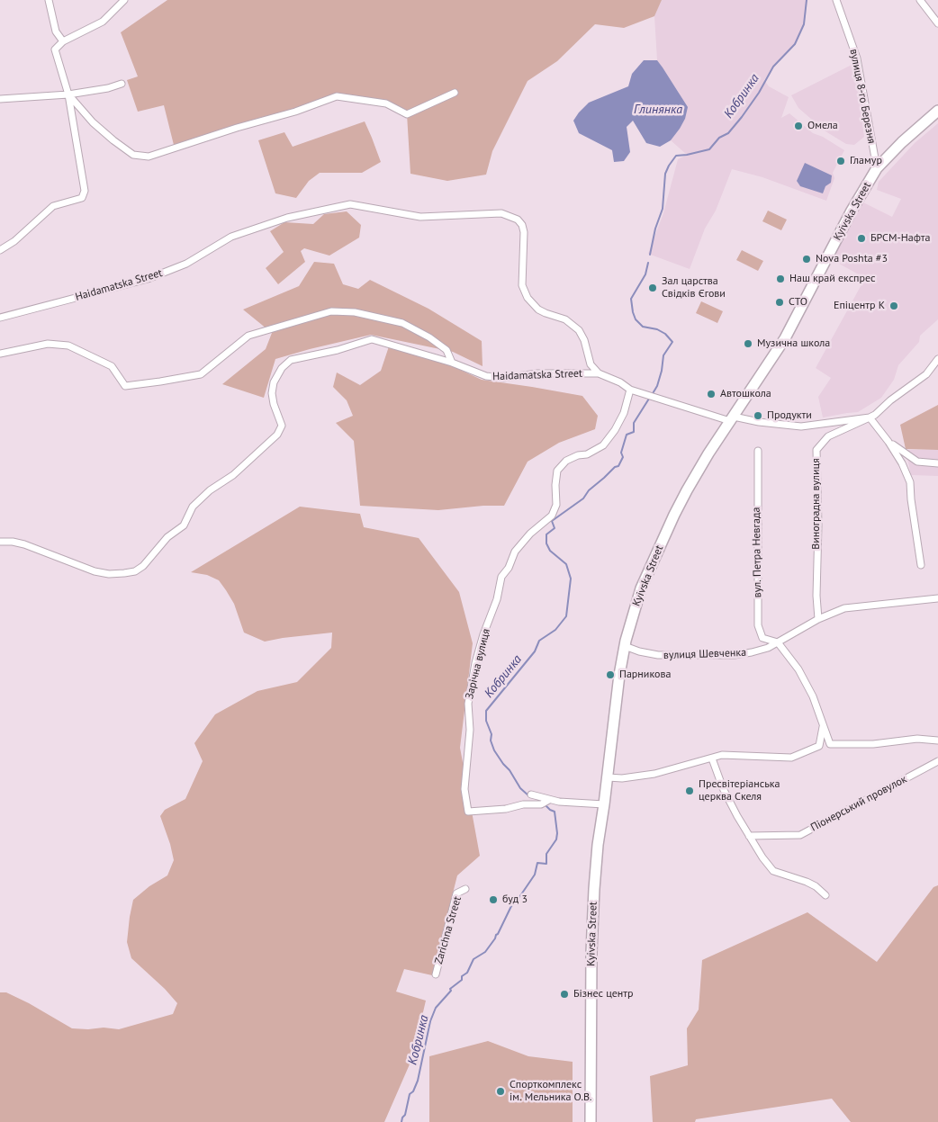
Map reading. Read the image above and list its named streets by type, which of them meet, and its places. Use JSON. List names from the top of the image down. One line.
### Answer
{"streets":{"main road":["Kyivska Street"],"street":["вулиця 8-го Березня","Haidamatska Street","Виноградна вулиця","вул. Петра Невгада","вулиця Шевченка","Зарічна вулиця","Піонерський провулок","Zarichna Street"]},"crossings":[["вулиця 8-го Березня","Kyivska Street"],["Kyivska Street","Haidamatska Street"],["Kyivska Street","вулиця Шевченка"],["Haidamatska Street","Виноградна вулиця"],["Haidamatska Street","Зарічна вулиця"],["Виноградна вулиця","вулиця Шевченка"],["вул. Петра Невгада","вулиця Шевченка"]],"water":["Кобринка","Глинянка"],"places":["Омела","Гламур","БРСМ-Нафта","Nova Poshta #3","Наш край експрес","Зал царства Свідків Єгови","СТО","Епіцентр К","Музична школа","Автошкола","Продукти","Парникова","Пресвітеріанська церква Скеля","буд 3","Бізнес центр","Спорткомплекс ім. Мельника О.В."]}
